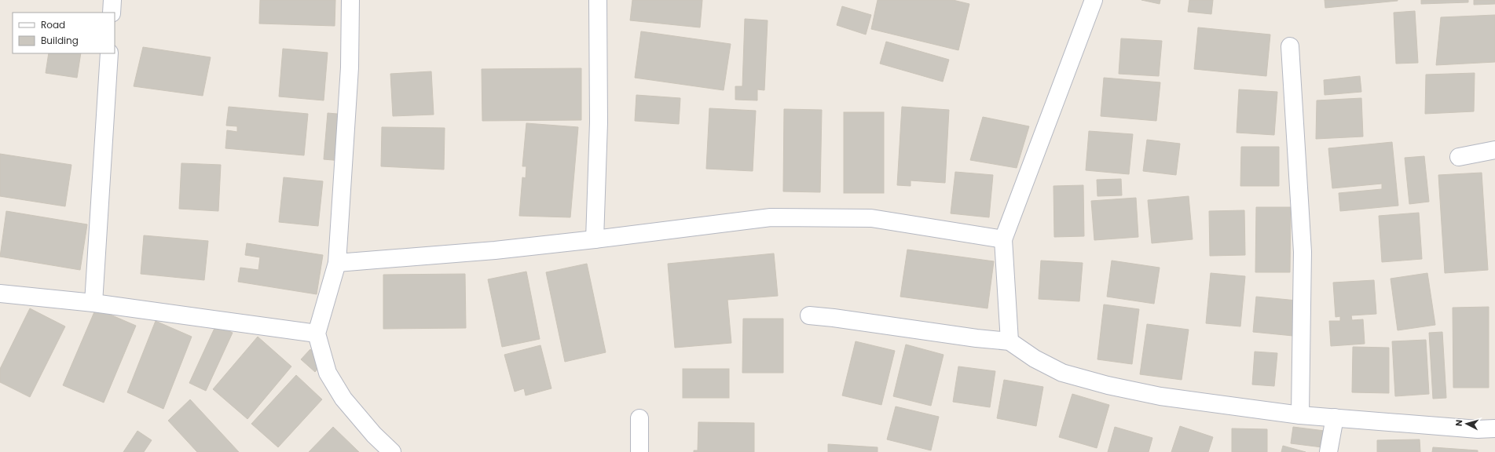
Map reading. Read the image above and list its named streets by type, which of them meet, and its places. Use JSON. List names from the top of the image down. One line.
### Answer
{"legend":["Road","Building"],"north":"left"}
